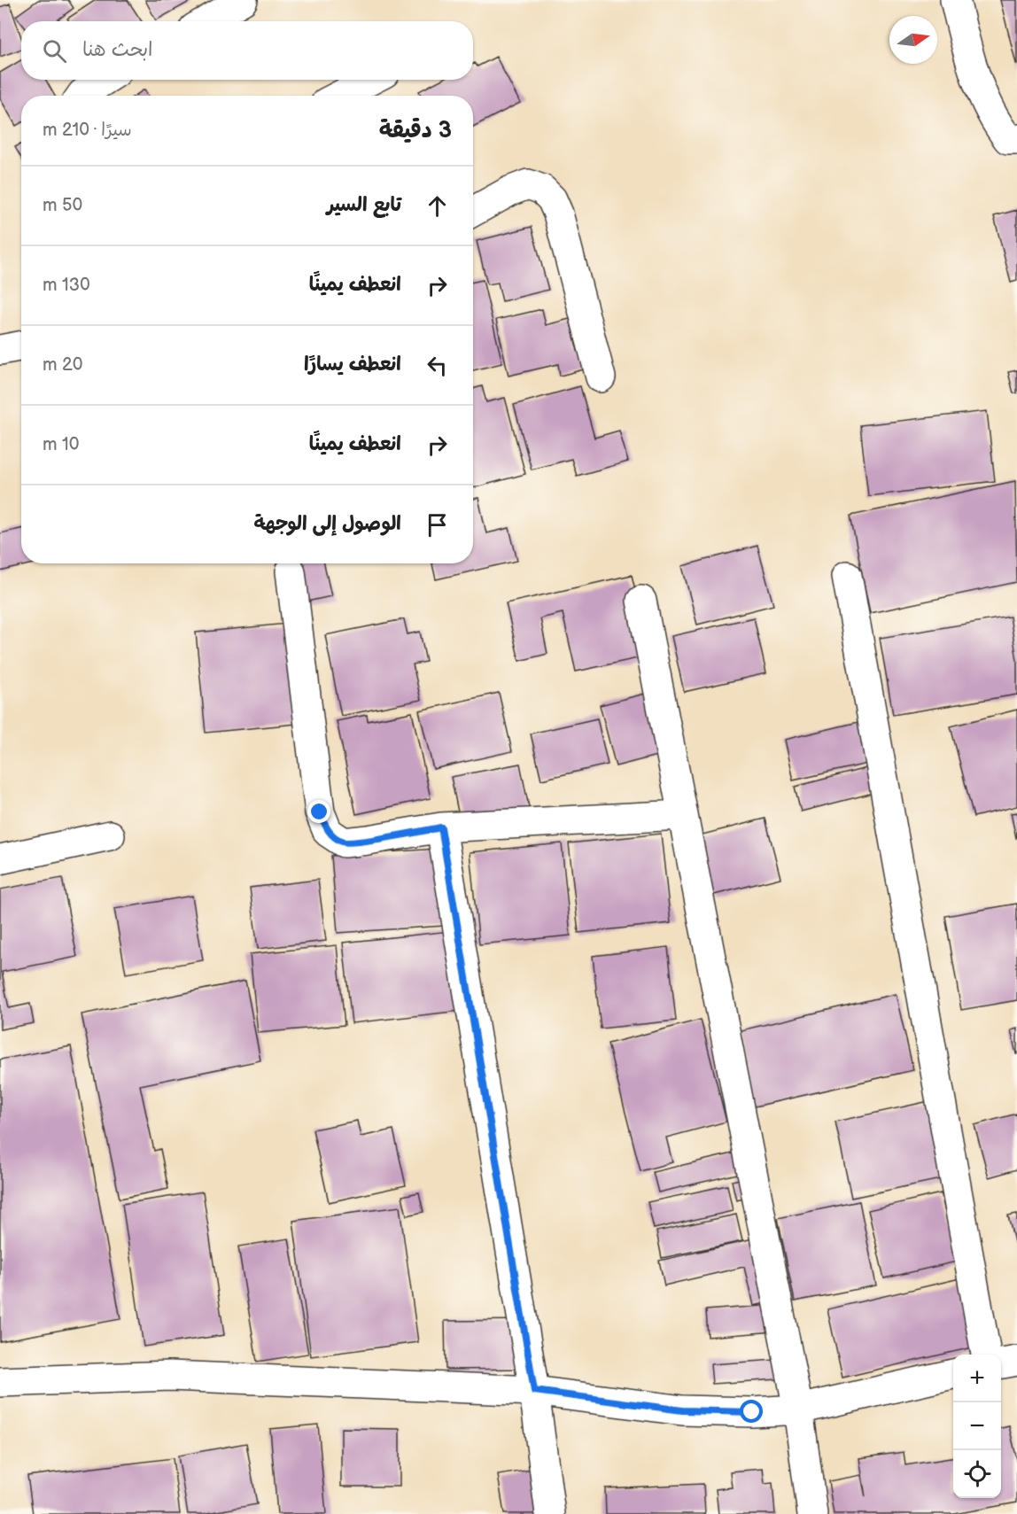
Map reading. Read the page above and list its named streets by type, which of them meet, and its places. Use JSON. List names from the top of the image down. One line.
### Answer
{"north":"right","page":{"search":"ابحث هنا","heading":["3 دقيقة","سيرًا · 210 m"],"list":[["تابع السير","50 m"],["انعطف يمينًا","130 m"],["انعطف يسارًا","20 m"],["انعطف يمينًا","10 m"],"الوصول إلى الوجهة"],"map_buttons":["+","−"]}}
